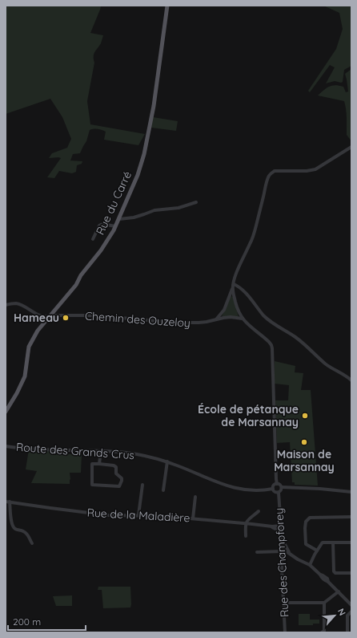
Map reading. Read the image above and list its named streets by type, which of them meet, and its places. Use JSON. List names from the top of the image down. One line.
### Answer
{"streets":{"main road":["Rue du Carré"],"street":["Chemin des Ouzeloy","Route des Grands Crus","Rue de la Maladière","Rue des Champforey"]},"crossings":[["Rue du Carré","Chemin des Ouzeloy"],["Route des Grands Crus","Rue des Champforey"],["Rue de la Maladière","Rue des Champforey"]],"places":["Hameau","École de pétanque de Marsannay","Maison de Marsannay"],"scale_bar":"200 m","north":"top right"}
